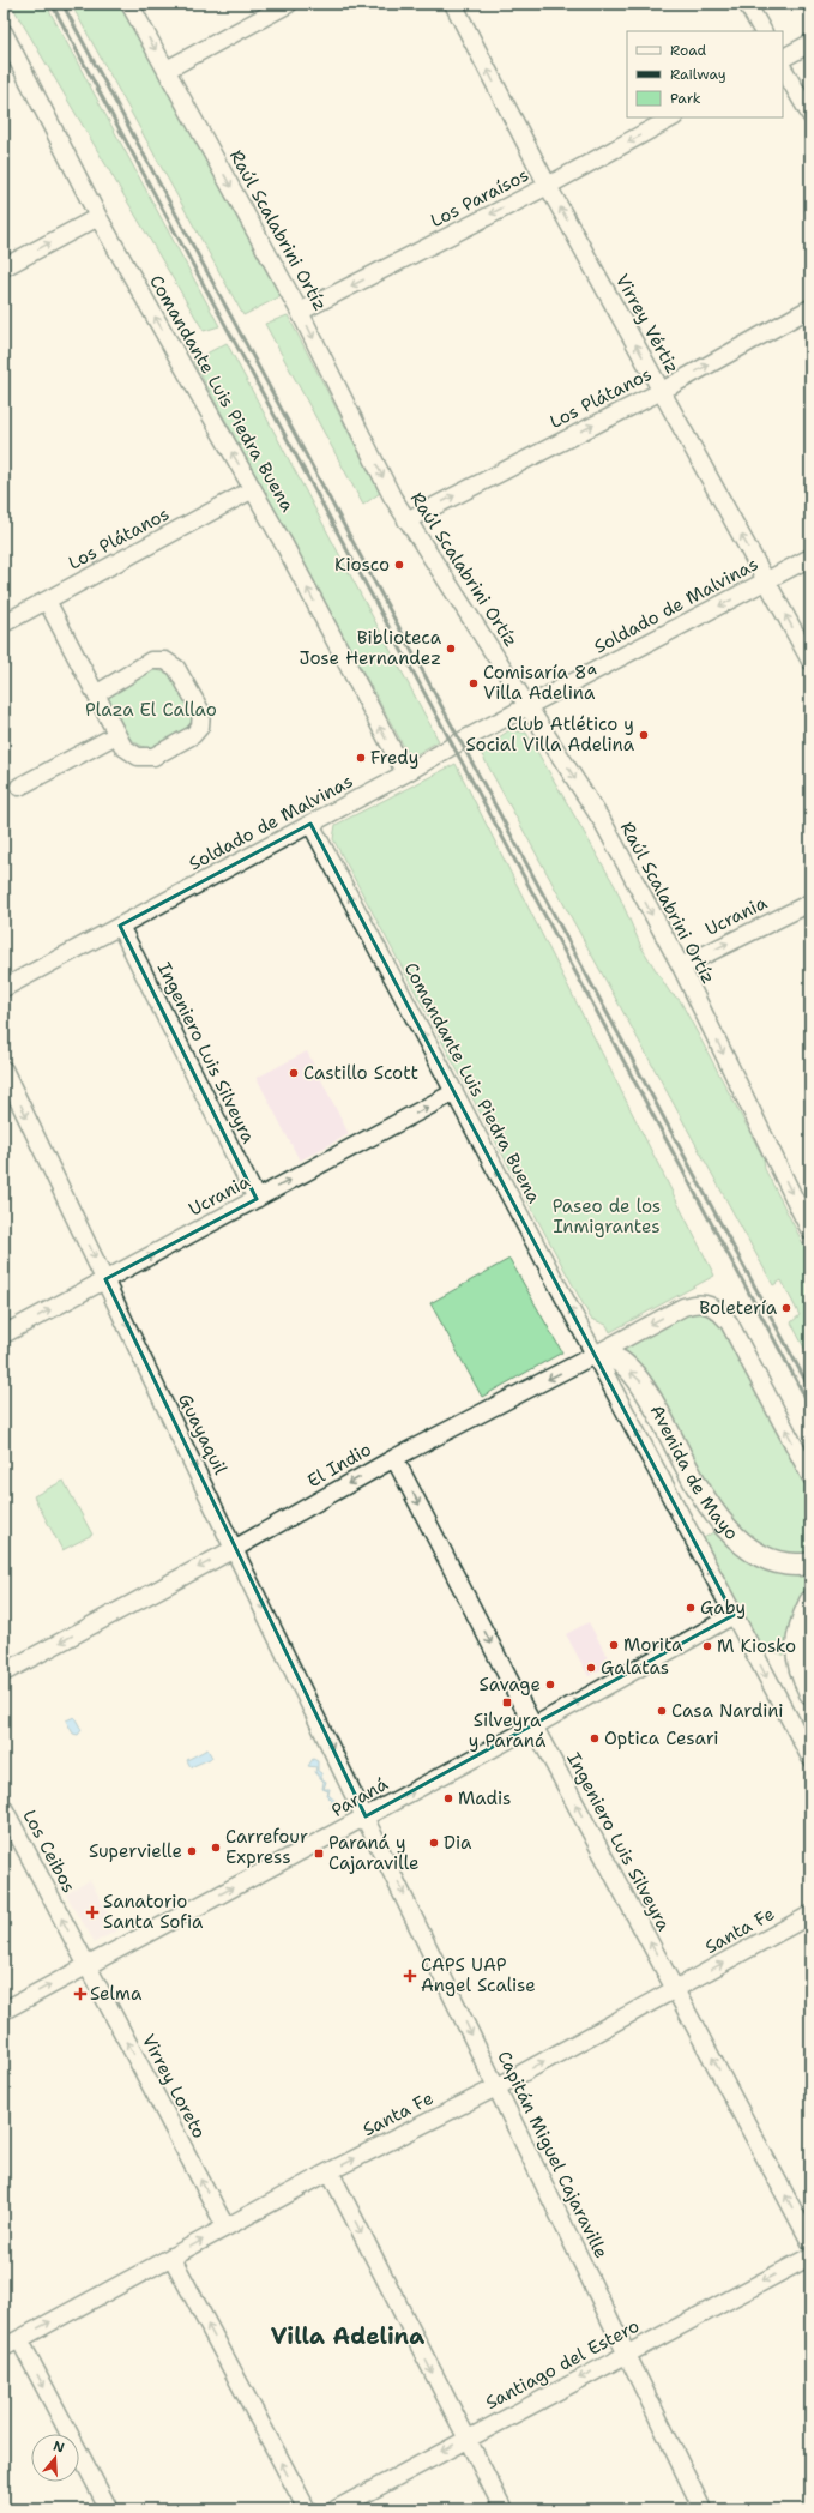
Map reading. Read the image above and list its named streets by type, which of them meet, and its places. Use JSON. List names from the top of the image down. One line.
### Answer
{"streets":{"main road":["Avenida de Mayo"],"street":["Los Paraísos","Raúl Scalabrini Ortíz","Virrey Vértiz","Comandante Luis Piedra Buena","Los Plátanos","Soldado de Malvinas","Ucrania","Ingeniero Luis Silveyra","Guayaquil","El Indio","Paraná","Los Ceibos","Santa Fe","Virrey Loreto","Capitán Miguel Cajaraville","Santiago del Estero"]},"crossings":[["Los Paraísos","Raúl Scalabrini Ortíz"],["Los Paraísos","Virrey Vértiz"],["Raúl Scalabrini Ortíz","Los Plátanos"],["Raúl Scalabrini Ortíz","Soldado de Malvinas"],["Raúl Scalabrini Ortíz","Ucrania"],["Virrey Vértiz","Los Plátanos"],["Virrey Vértiz","Soldado de Malvinas"],["Comandante Luis Piedra Buena","Los Plátanos"],["Comandante Luis Piedra Buena","Soldado de Malvinas"],["Comandante Luis Piedra Buena","Ucrania"],["Comandante Luis Piedra Buena","El Indio"],["Comandante Luis Piedra Buena","Avenida de Mayo"],["Comandante Luis Piedra Buena","Paraná"],["Soldado de Malvinas","Ingeniero Luis Silveyra"],["Ucrania","Ingeniero Luis Silveyra"],["Ucrania","Guayaquil"],["Ingeniero Luis Silveyra","El Indio"],["Ingeniero Luis Silveyra","Paraná"],["Ingeniero Luis Silveyra","Santa Fe"],["Guayaquil","El Indio"],["Guayaquil","Paraná"],["Guayaquil","Capitán Miguel Cajaraville"],["El Indio","Avenida de Mayo"],["Paraná","Los Ceibos"],["Paraná","Virrey Loreto"],["Paraná","Capitán Miguel Cajaraville"],["Los Ceibos","Virrey Loreto"],["Santa Fe","Virrey Loreto"],["Santa Fe","Capitán Miguel Cajaraville"],["Capitán Miguel Cajaraville","Santiago del Estero"]],"one_way":["Los Paraísos","Raúl Scalabrini Ortíz","Virrey Vértiz","Comandante Luis Piedra Buena","Los Plátanos","Ucrania","Guayaquil","El Indio","Avenida de Mayo","Paraná","Los Ceibos","Santa Fe","Virrey Loreto","Capitán Miguel Cajaraville","Santiago del Estero"],"districts":["Villa Adelina"],"parks":["Plaza El Callao","Paseo de los Inmigrantes"],"places":{"other":["Kiosco","Biblioteca Jose Hernandez","Comisaría 8ª Villa Adelina","Club Atlético y Social Villa Adelina","Fredy","Castillo Scott","Boletería","Gaby","Morita","M Kiosko","Galatas","Savage","Casa Nardini","Optica Cesari","Madis","Dia","Carrefour Express","Supervielle"],"transit":["Silveyra y Paraná","Paraná y Cajaraville"],"health":["Sanatorio Santa Sofia","CAPS UAP Angel Scalise","Selma"]},"legend":["Road","Railway","Park"],"north":"top"}
